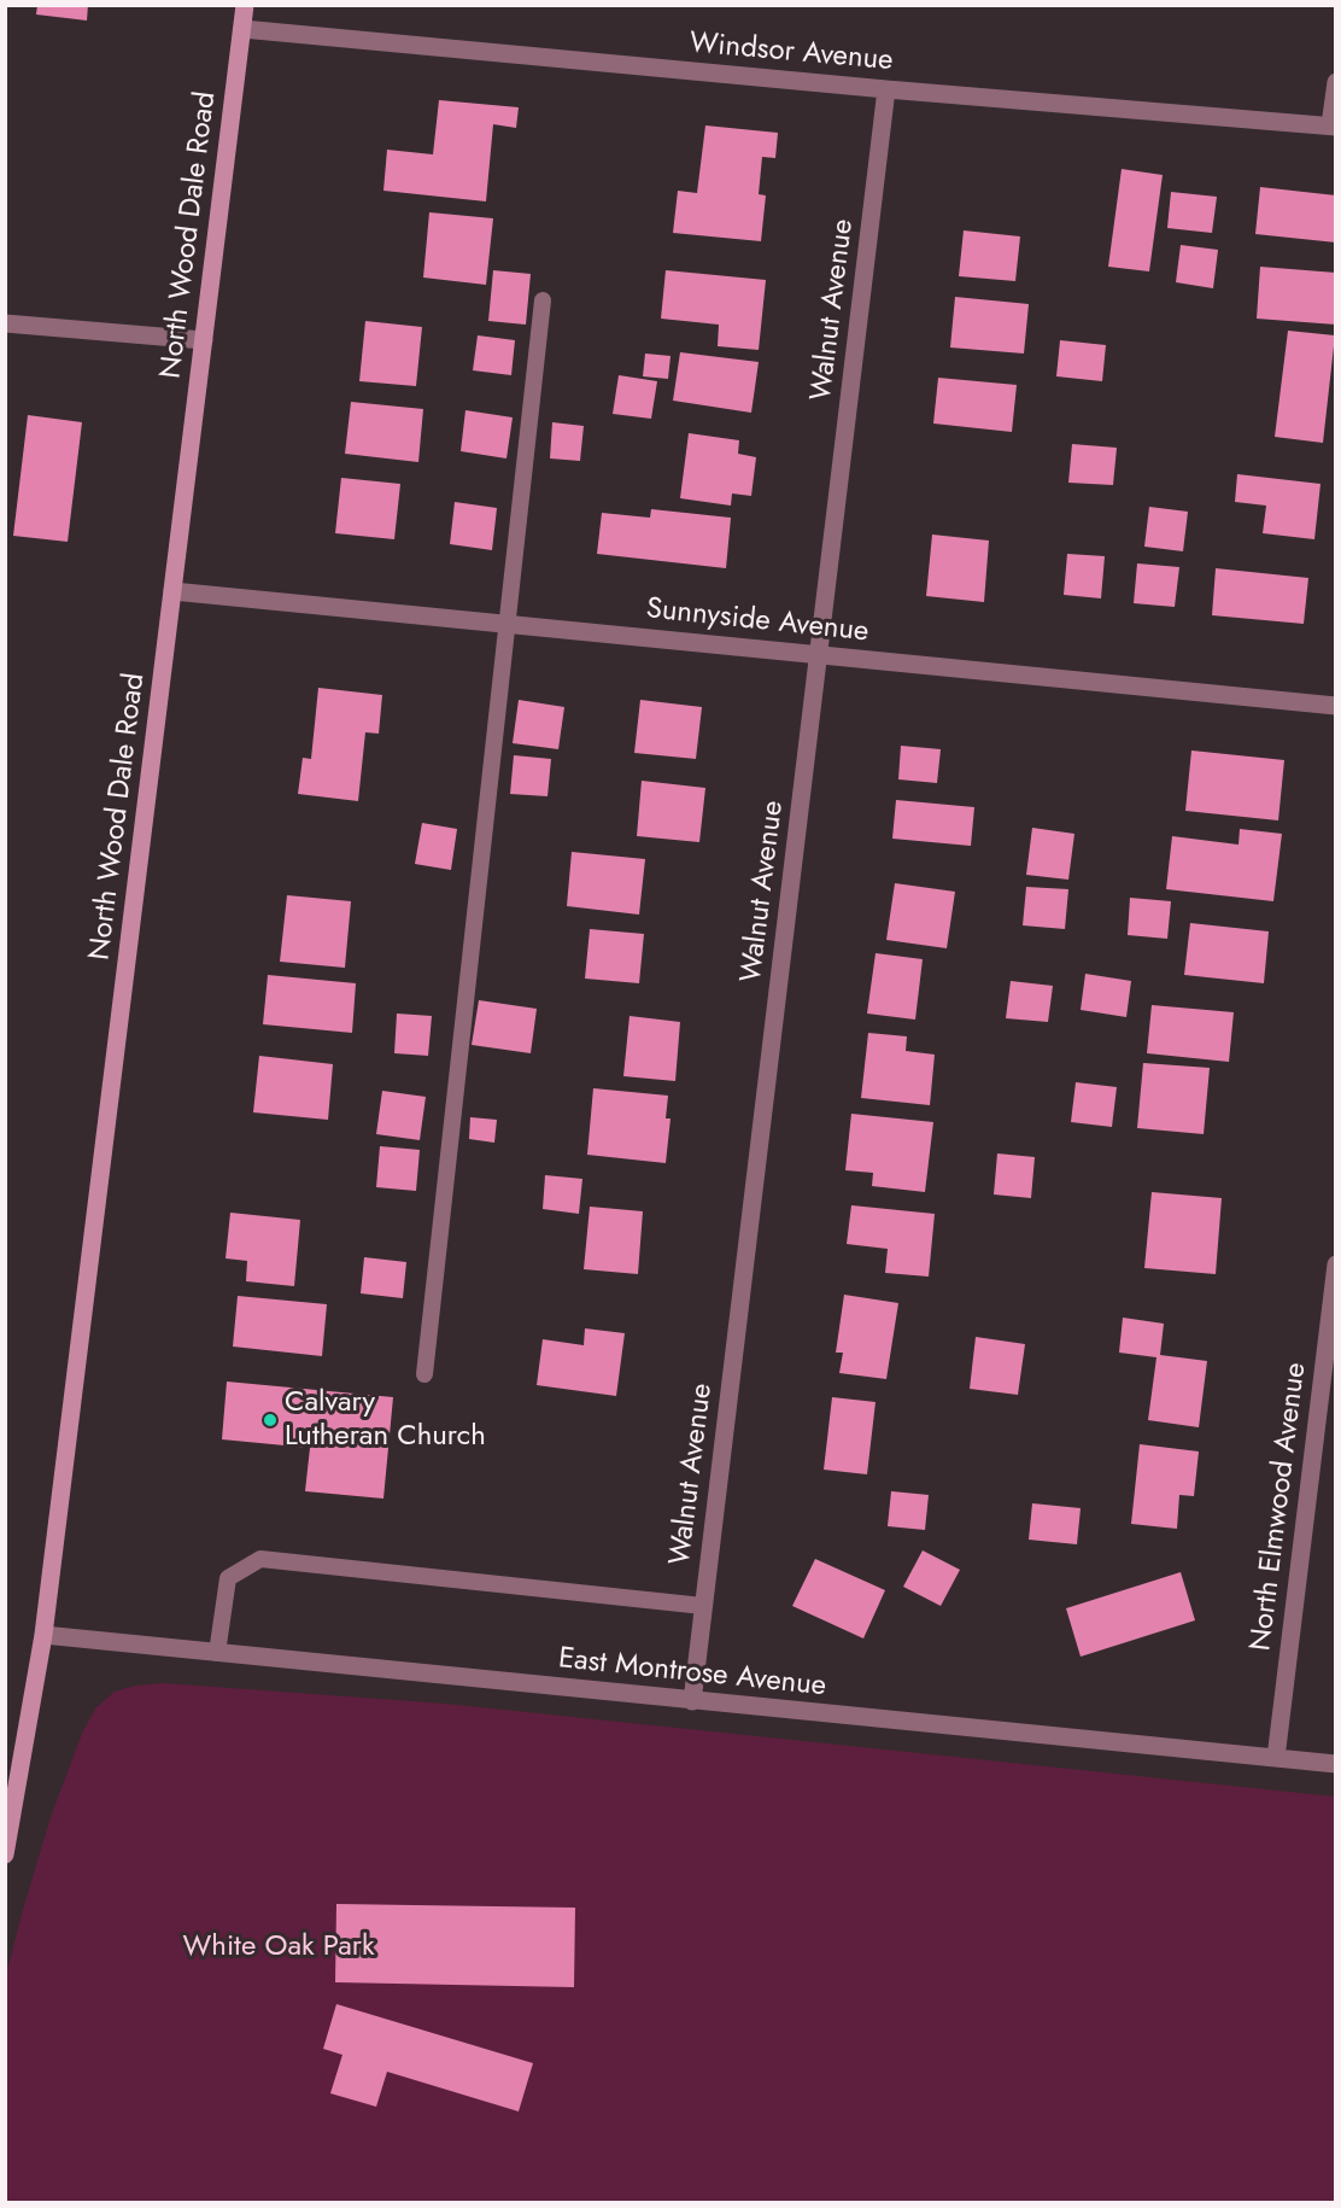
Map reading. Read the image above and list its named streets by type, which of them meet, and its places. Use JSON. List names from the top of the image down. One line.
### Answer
{"streets":{"main road":["North Wood Dale Road"],"street":["Windsor Avenue","Walnut Avenue","Sunnyside Avenue","North Elmwood Avenue","East Montrose Avenue"]},"crossings":[["Windsor Avenue","North Wood Dale Road"],["Windsor Avenue","Walnut Avenue"],["North Wood Dale Road","Sunnyside Avenue"],["North Wood Dale Road","East Montrose Avenue"],["Walnut Avenue","Sunnyside Avenue"],["Walnut Avenue","East Montrose Avenue"],["North Elmwood Avenue","East Montrose Avenue"]],"parks":["White Oak Park"],"places":["Calvary Lutheran Church"]}
